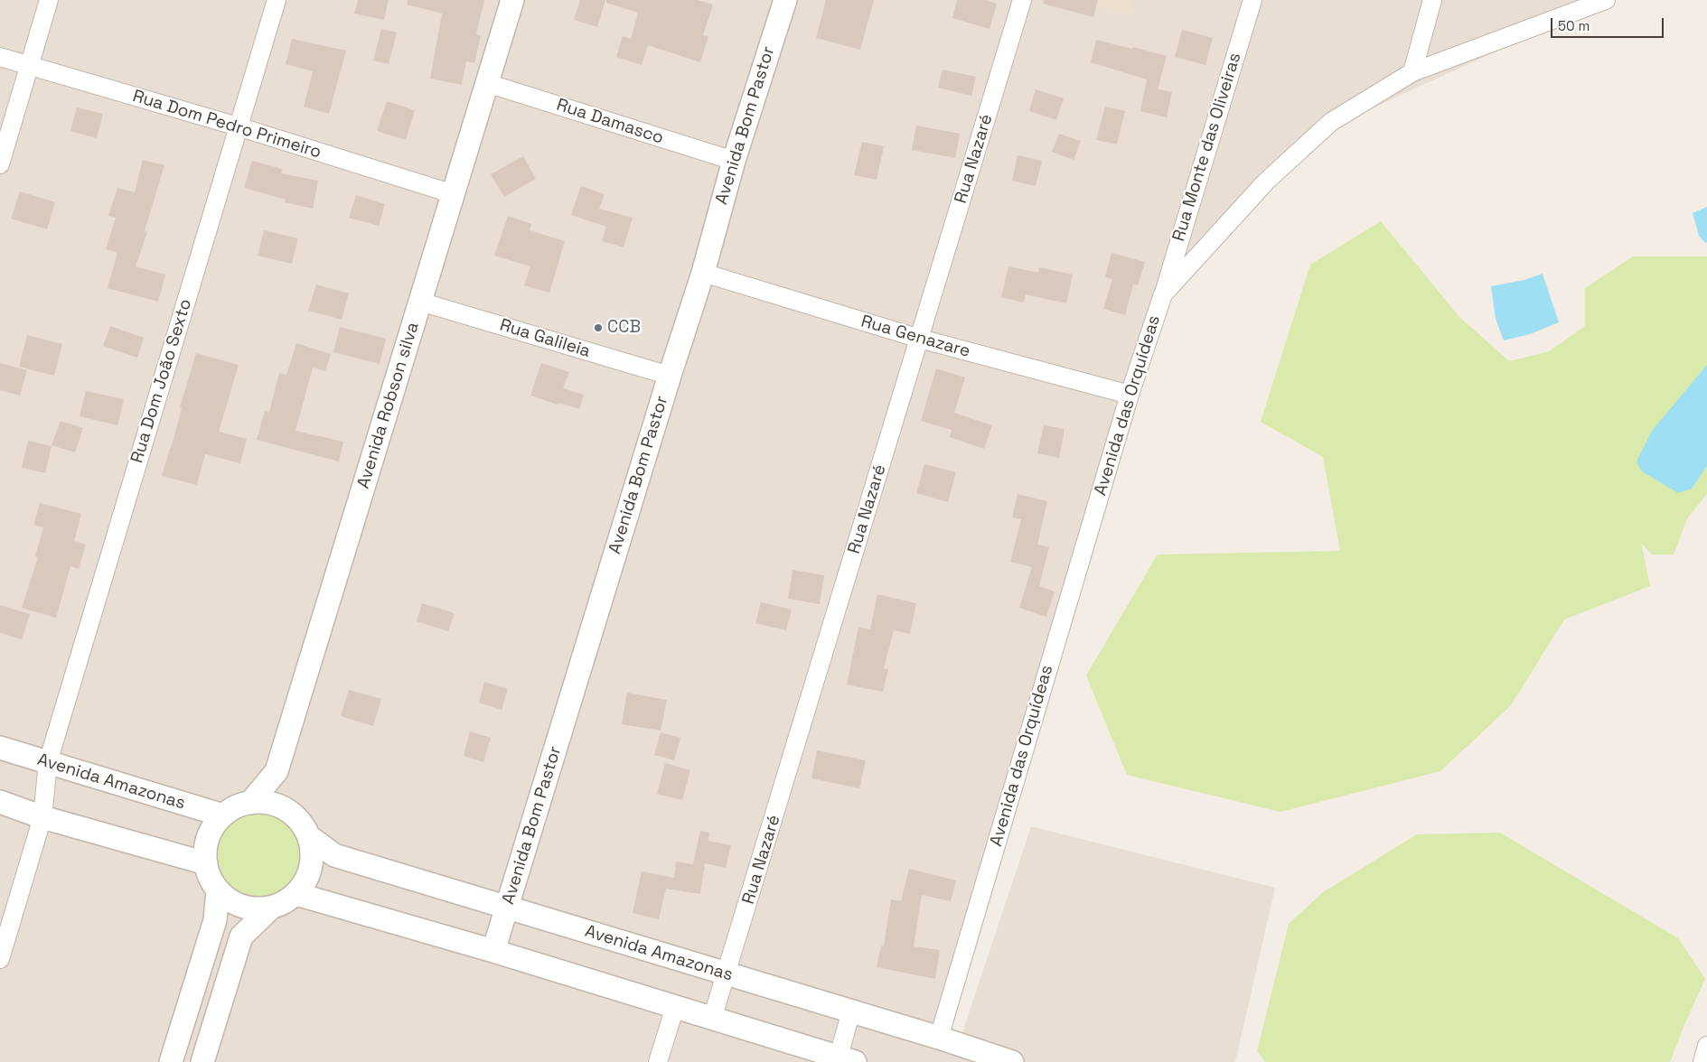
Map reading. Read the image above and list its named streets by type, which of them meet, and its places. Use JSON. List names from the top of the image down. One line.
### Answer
{"streets":{"street":["Rua Damasco","Rua Dom Pedro Primeiro","Avenida Bom Pastor","Rua Monte das Oliveiras","Rua Nazaré","Rua Genazare","Rua Galileia","Rua Dom João Sexto","Avenida Robson silva","Avenida das Orquídeas","Avenida Amazonas"]},"crossings":[["Rua Damasco","Avenida Bom Pastor"],["Rua Damasco","Avenida Robson silva"],["Rua Dom Pedro Primeiro","Rua Dom João Sexto"],["Rua Dom Pedro Primeiro","Avenida Robson silva"],["Avenida Bom Pastor","Rua Genazare"],["Avenida Bom Pastor","Rua Galileia"],["Avenida Bom Pastor","Avenida Amazonas"],["Rua Monte das Oliveiras","Avenida das Orquídeas"],["Rua Nazaré","Rua Genazare"],["Rua Nazaré","Avenida Amazonas"],["Rua Genazare","Avenida das Orquídeas"],["Rua Galileia","Avenida Robson silva"],["Rua Dom João Sexto","Avenida Amazonas"],["Avenida Robson silva","Avenida Amazonas"],["Avenida das Orquídeas","Avenida Amazonas"]],"places":["CCB"],"scale_bar":"50 m"}
